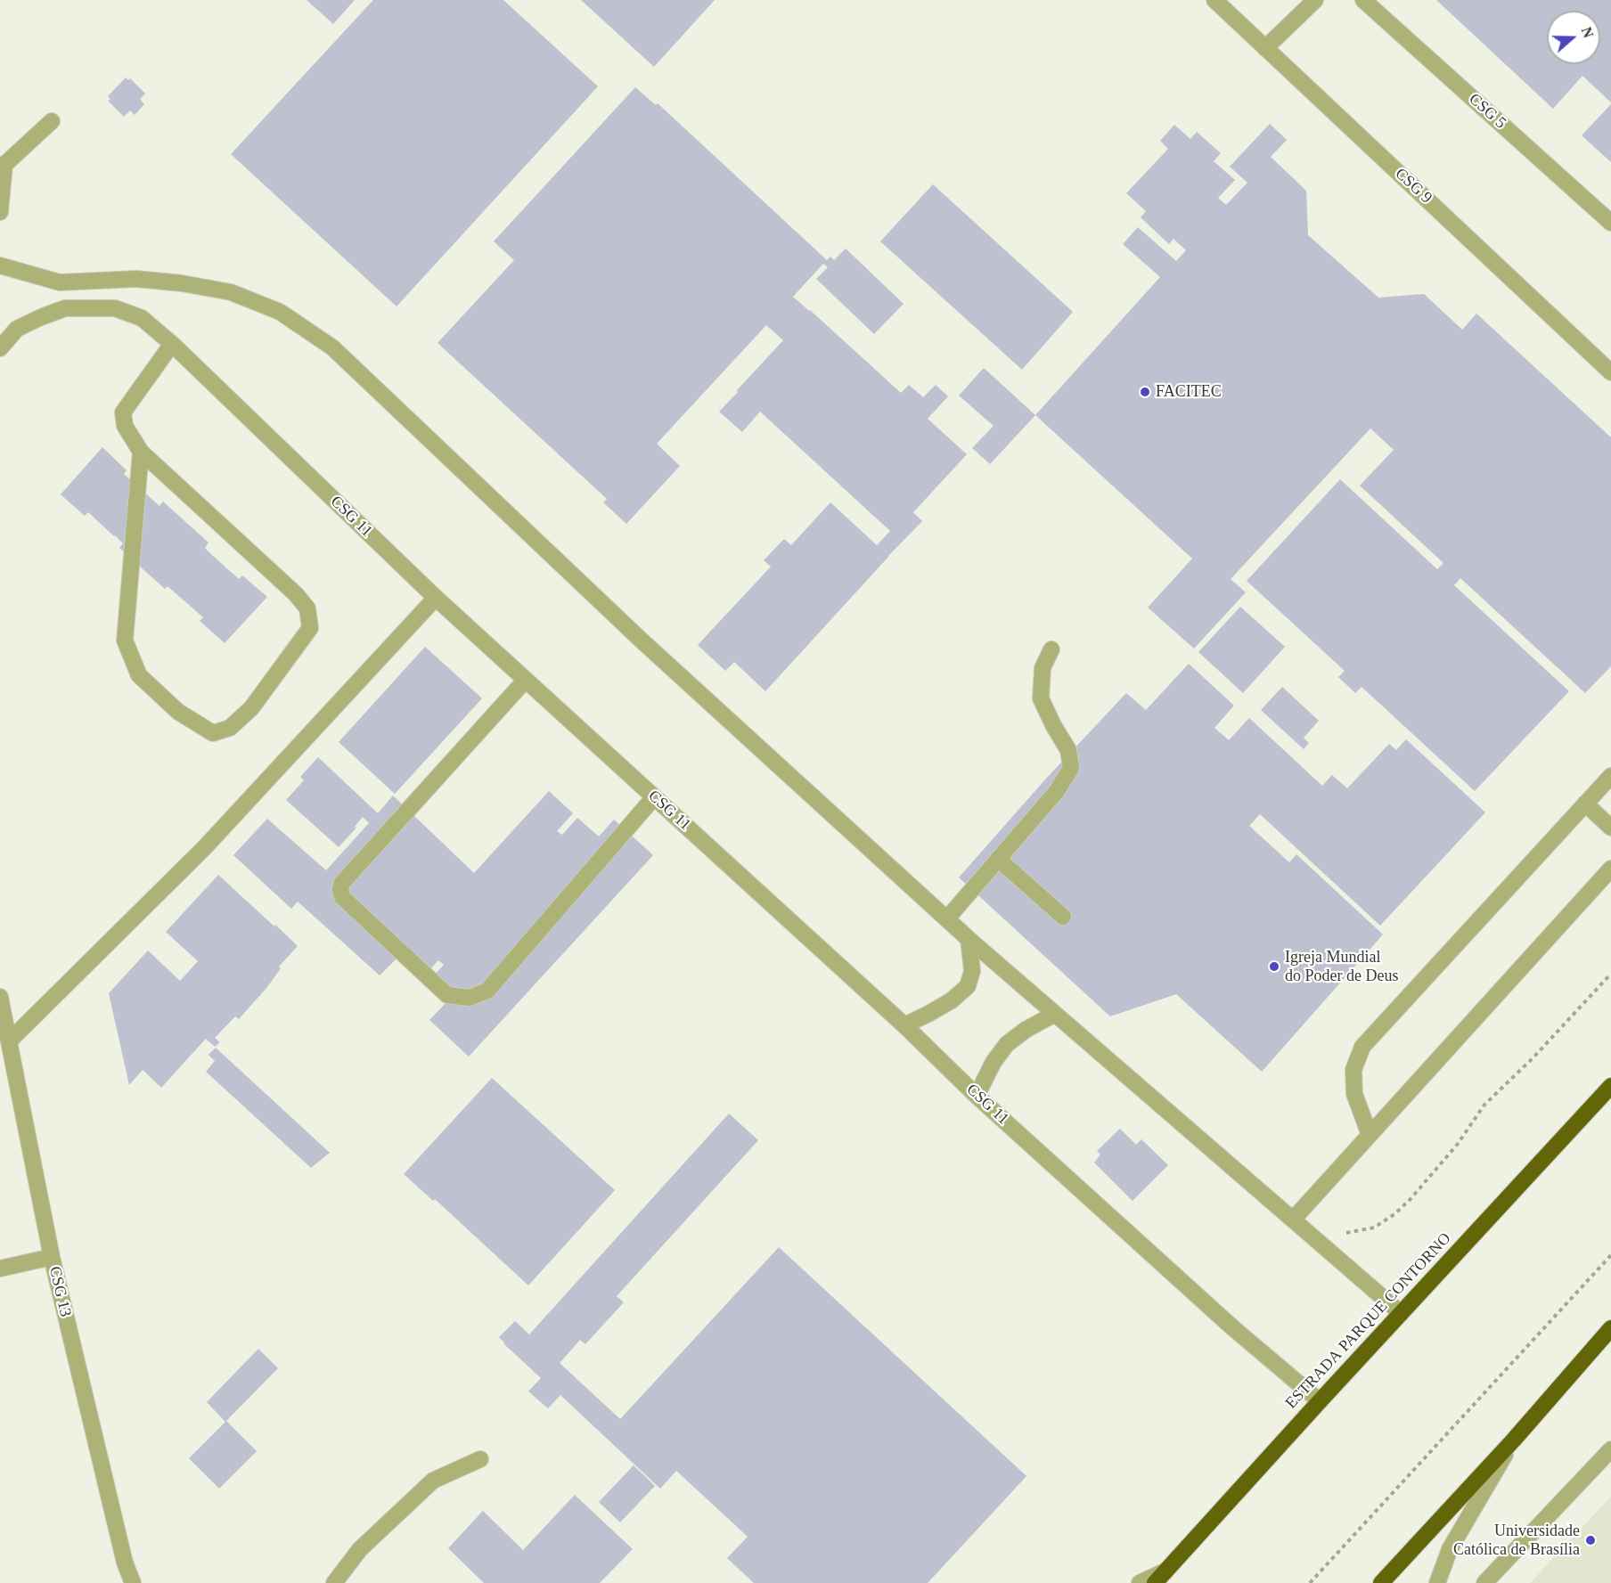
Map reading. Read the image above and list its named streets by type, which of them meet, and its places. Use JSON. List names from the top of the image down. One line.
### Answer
{"streets":{"highway":["ESTRADA PARQUE CONTORNO"],"street":["CSG 5","CSG 9","CSG 11","CSG 13"]},"crossings":[["CSG 11","ESTRADA PARQUE CONTORNO"]],"places":["FACITEC","Igreja Mundial do Poder de Deus","Universidade Católica de Brasília"],"north":"right"}
